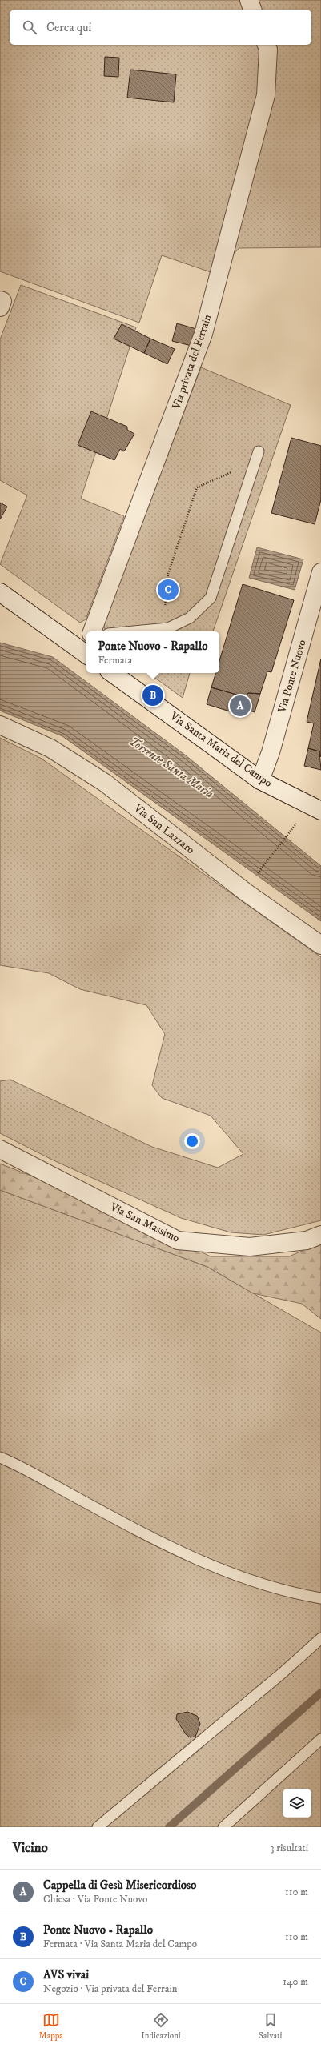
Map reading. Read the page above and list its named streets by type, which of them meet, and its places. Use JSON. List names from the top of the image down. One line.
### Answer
{"streets":{"street":["Via privata del Ferrain","Via Ponte Nuovo","Via Santa Maria del Campo","Via San Lazzaro","Via San Massimo"]},"crossings":[["Via Ponte Nuovo","Via Santa Maria del Campo"]],"water":["Torrente Santa Maria"],"page":{"search":"Cerca qui","pins":["C","B","A"],"popup":["Ponte Nuovo - Rapallo","Fermata"],"heading":["Vicino","3 risultati"],"list":[{"mark":"A","name":"Cappella di Gesù Misericordioso","note":"Chiesa · Via Ponte Nuovo","value":"110 m"},{"mark":"B","name":"Ponte Nuovo - Rapallo","note":"Fermata · Via Santa Maria del Campo","value":"110 m"},{"mark":"C","name":"AVS vivai","note":"Negozio · Via privata del Ferrain","value":"140 m"}],"nav":["Mappa","Indicazioni","Salvati"]}}
